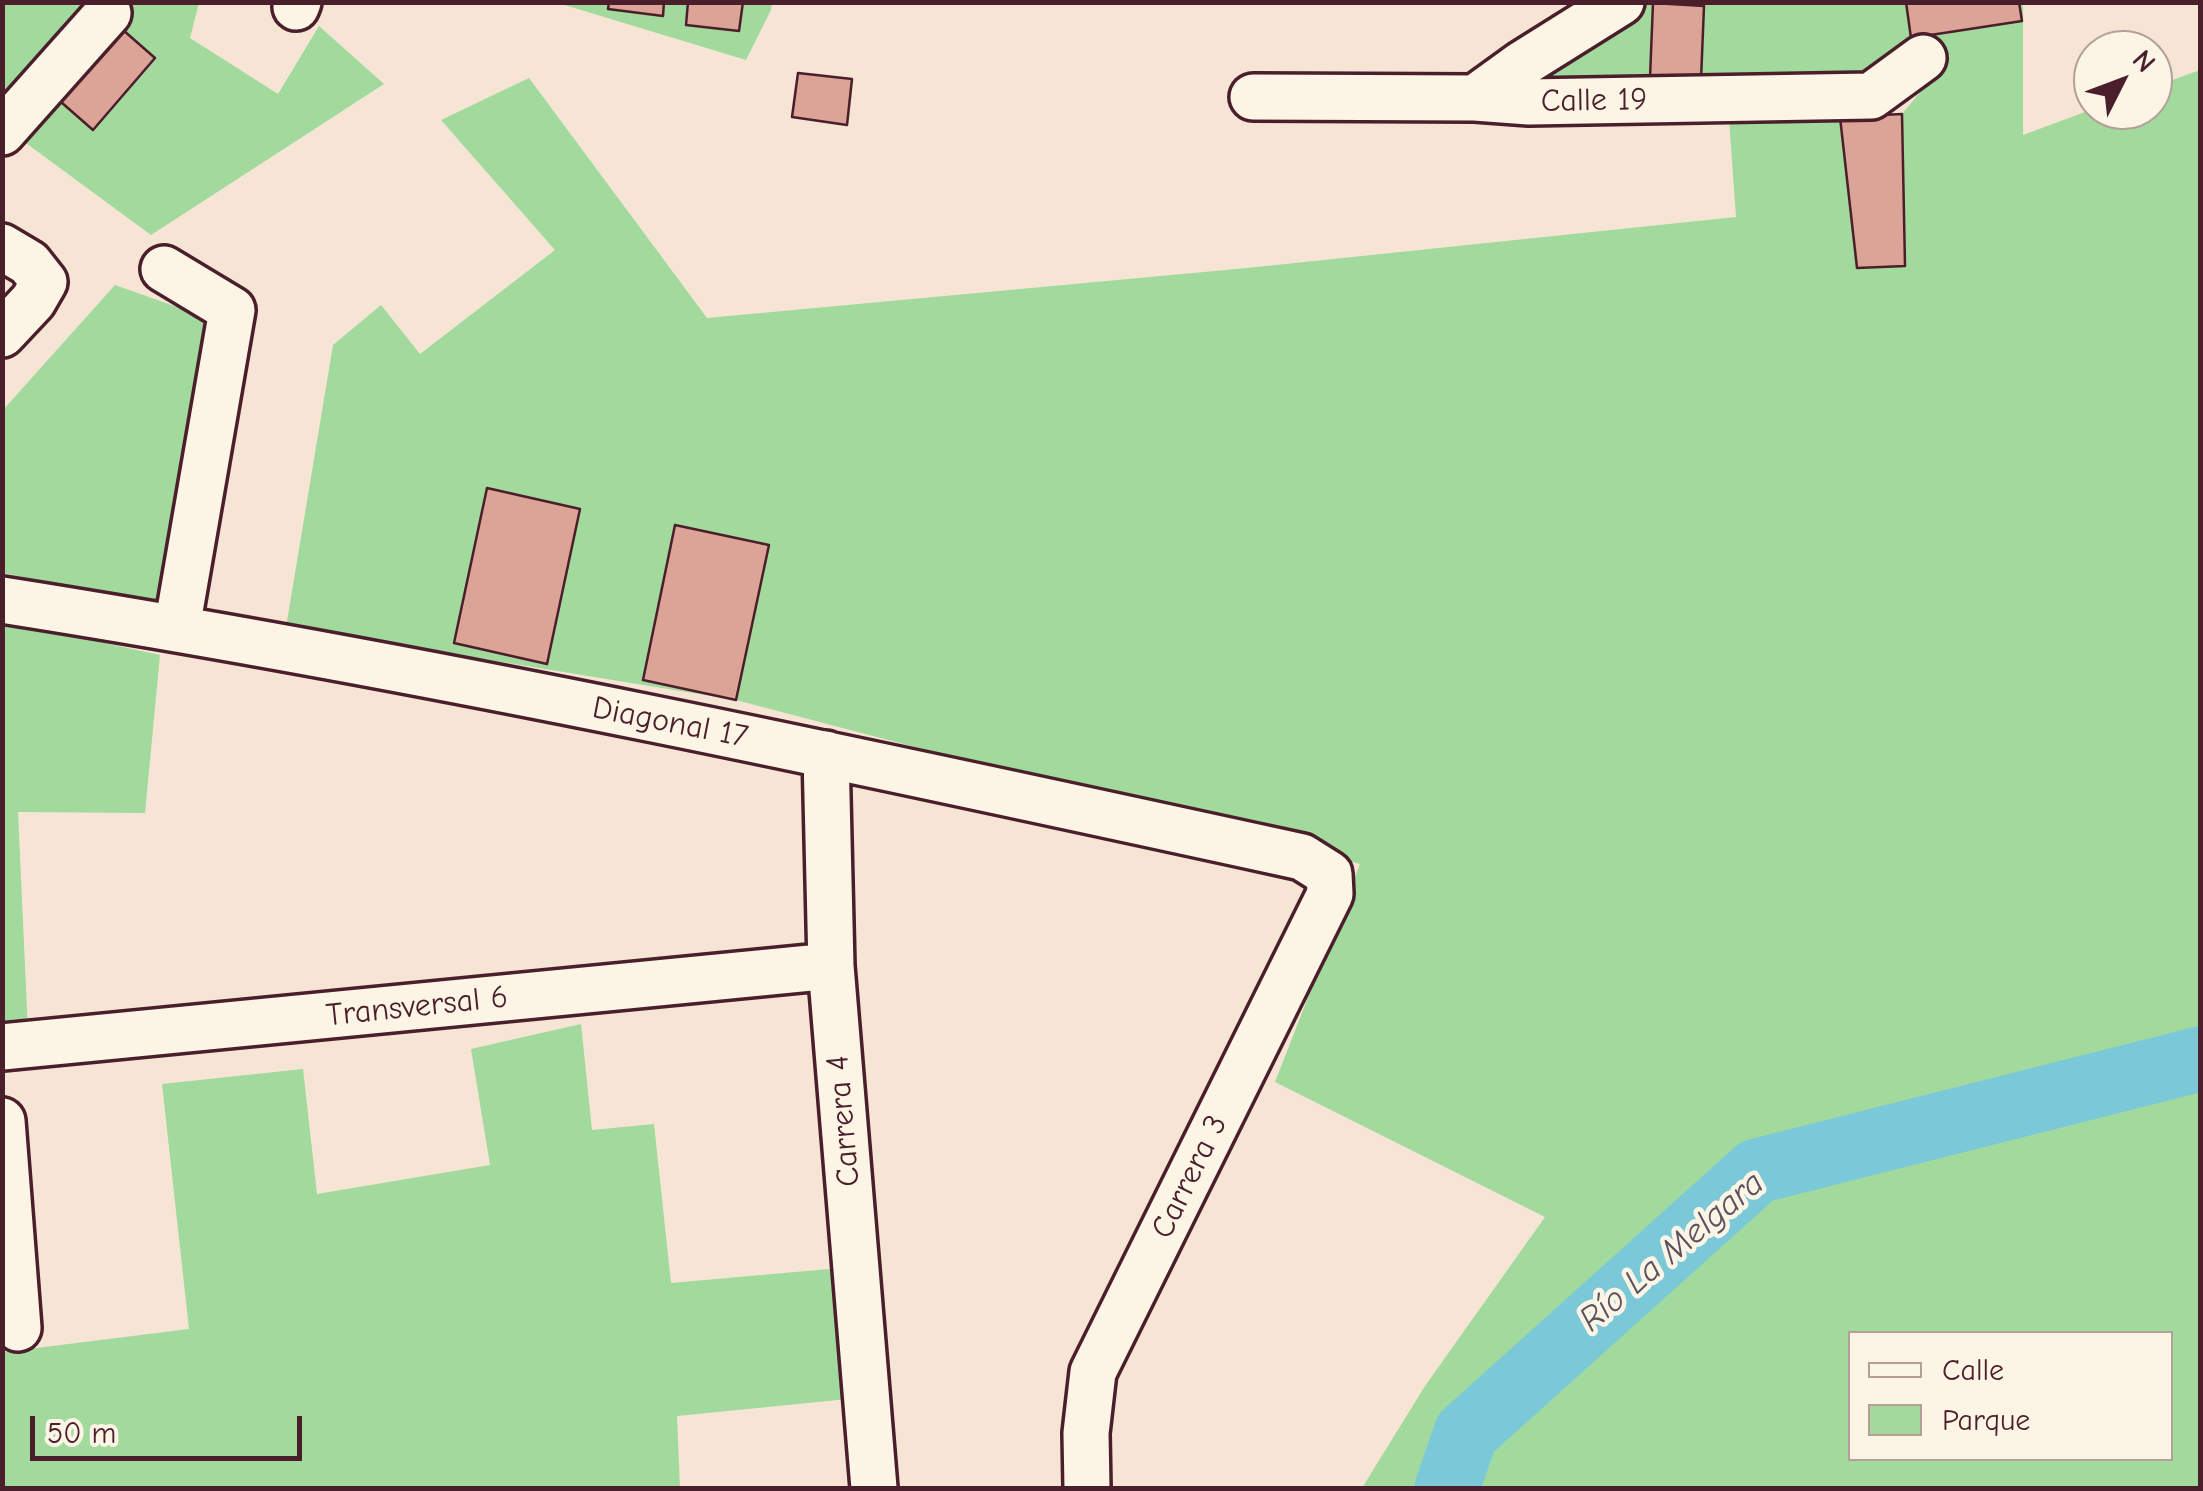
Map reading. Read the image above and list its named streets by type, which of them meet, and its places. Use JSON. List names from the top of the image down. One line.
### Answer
{"streets":{"street":["Calle 19","Diagonal 17","Transversal 6","Carrera 4","Carrera 3"]},"crossings":[["Diagonal 17","Carrera 4"],["Diagonal 17","Carrera 3"],["Transversal 6","Carrera 4"]],"water":["Río La Melgara"],"legend":["Calle","Parque"],"scale_bar":"50 m","north":"top right"}
